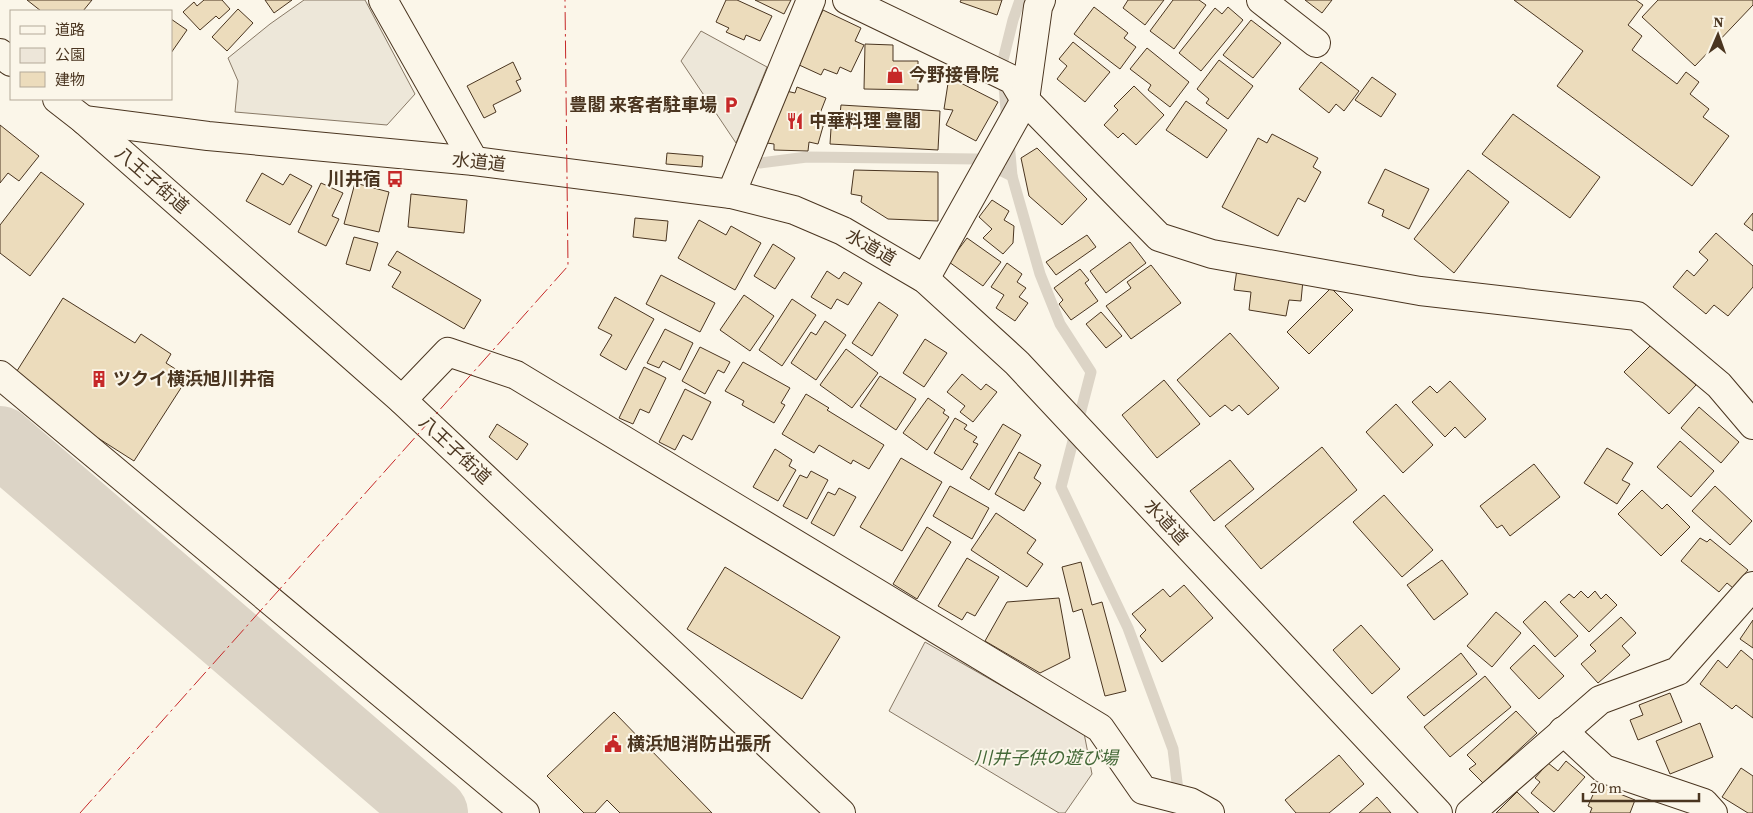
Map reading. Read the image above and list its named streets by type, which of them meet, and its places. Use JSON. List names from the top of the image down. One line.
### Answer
{"streets":{"main road":["水道道","八王子街道"]},"crossings":[["水道道","八王子街道"]],"parks":["川井子供の遊び場"],"places":{"shop":["今野接骨院"],"parking":["豊閣 来客者駐車場"],"restaurant":["中華料理 豊閣"],"bus stop":["川井宿"],"building":["ツクイ横浜旭川井宿"],"public building":["横浜旭消防出張所"]},"legend":["道路","公園","建物"],"scale_bar":"20 m","north":"top"}
